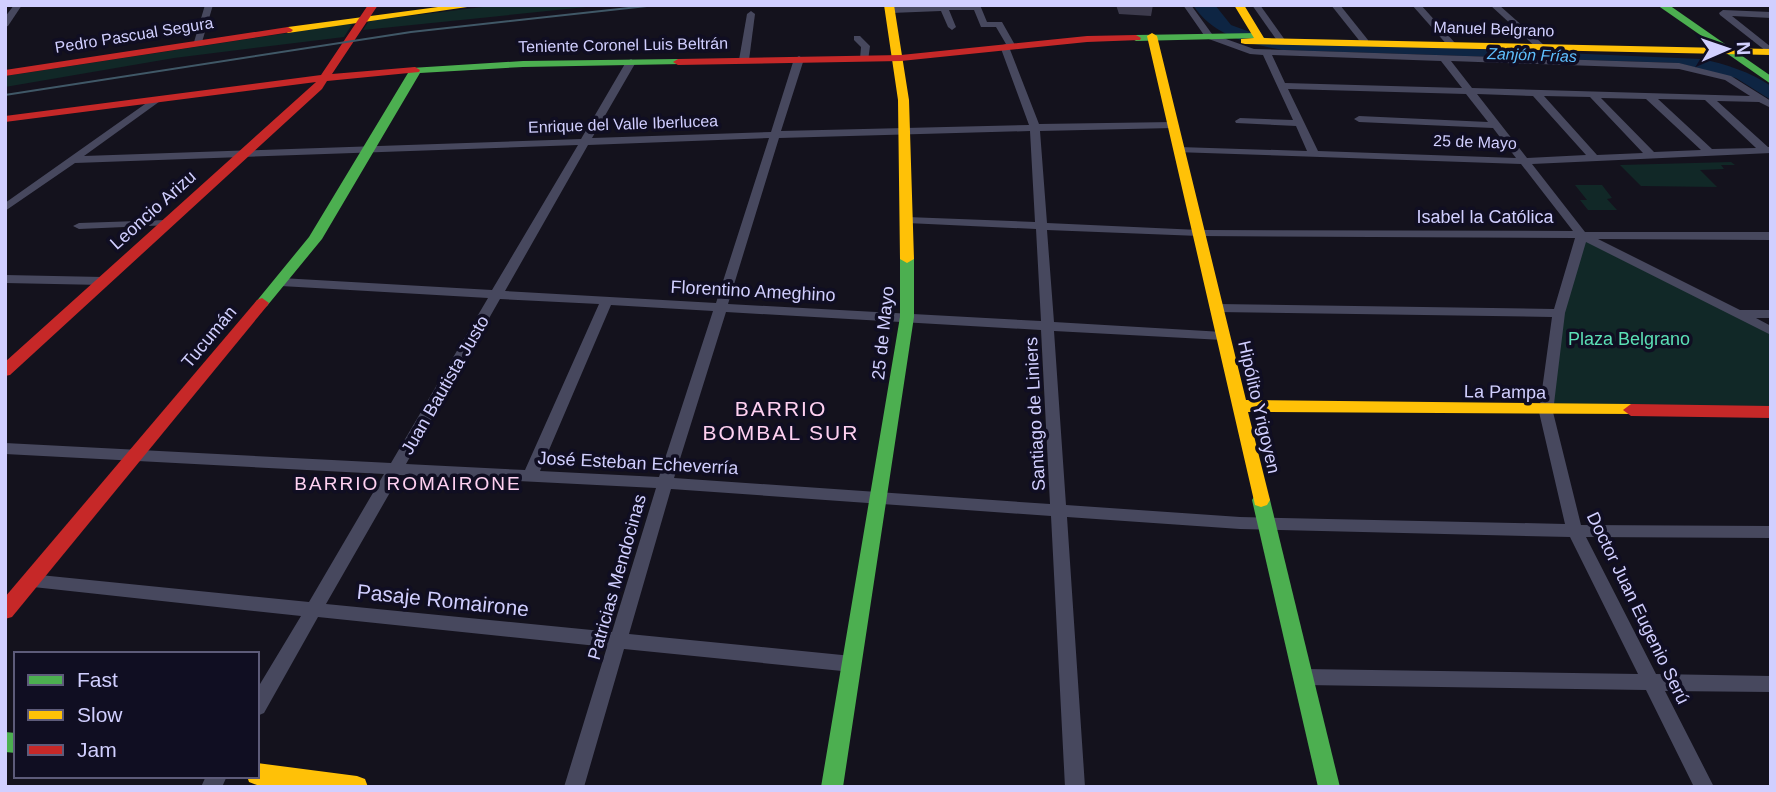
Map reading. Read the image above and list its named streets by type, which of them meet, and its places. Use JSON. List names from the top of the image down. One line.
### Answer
{"streets":{"street":["Manuel Belgrano","Pedro Pascual Segura","Teniente Coronel Luis Beltrán","Enrique del Valle Iberlucea","25 de Mayo","Leoncio Arizu","Isabel la Católica","Florentino Ameghino","Tucumán","Juan Bautista Justo","La Pampa","Hipólito Yrigoyen","Santiago de Liniers","José Esteban Echeverría","Patricias Mendocinas","Pasaje Romairone","Doctor Juan Eugenio Serú"]},"crossings":[["Manuel Belgrano","Teniente Coronel Luis Beltrán"],["Manuel Belgrano","Hipólito Yrigoyen"],["Pedro Pascual Segura","Leoncio Arizu"],["Teniente Coronel Luis Beltrán","25 de Mayo"],["Teniente Coronel Luis Beltrán","Leoncio Arizu"],["Teniente Coronel Luis Beltrán","Tucumán"],["Teniente Coronel Luis Beltrán","Juan Bautista Justo"],["Teniente Coronel Luis Beltrán","Hipólito Yrigoyen"],["Teniente Coronel Luis Beltrán","Santiago de Liniers"],["Teniente Coronel Luis Beltrán","Patricias Mendocinas"],["Enrique del Valle Iberlucea","25 de Mayo"],["Enrique del Valle Iberlucea","Leoncio Arizu"],["Enrique del Valle Iberlucea","Tucumán"],["Enrique del Valle Iberlucea","Juan Bautista Justo"],["Enrique del Valle Iberlucea","Hipólito Yrigoyen"],["Enrique del Valle Iberlucea","Santiago de Liniers"],["Enrique del Valle Iberlucea","Patricias Mendocinas"],["25 de Mayo","Isabel la Católica"],["25 de Mayo","Florentino Ameghino"],["25 de Mayo","Hipólito Yrigoyen"],["25 de Mayo","José Esteban Echeverría"],["25 de Mayo","Pasaje Romairone"],["Isabel la Católica","Hipólito Yrigoyen"],["Isabel la Católica","Santiago de Liniers"],["Isabel la Católica","Doctor Juan Eugenio Serú"],["Florentino Ameghino","Tucumán"],["Florentino Ameghino","Juan Bautista Justo"],["Florentino Ameghino","Hipólito Yrigoyen"],["Florentino Ameghino","Santiago de Liniers"],["Florentino Ameghino","Patricias Mendocinas"],["Tucumán","José Esteban Echeverría"],["Tucumán","Pasaje Romairone"],["Juan Bautista Justo","José Esteban Echeverría"],["Juan Bautista Justo","Pasaje Romairone"],["La Pampa","Hipólito Yrigoyen"],["La Pampa","Doctor Juan Eugenio Serú"],["Hipólito Yrigoyen","José Esteban Echeverría"],["Santiago de Liniers","José Esteban Echeverría"],["José Esteban Echeverría","Patricias Mendocinas"],["José Esteban Echeverría","Doctor Juan Eugenio Serú"],["Patricias Mendocinas","Pasaje Romairone"]],"districts":["BARRIO BOMBAL SUR","BARRIO ROMAIRONE"],"water":["Zanjón Frías"],"parks":["Plaza Belgrano"],"legend":["Fast","Slow","Jam"],"north":"right"}
